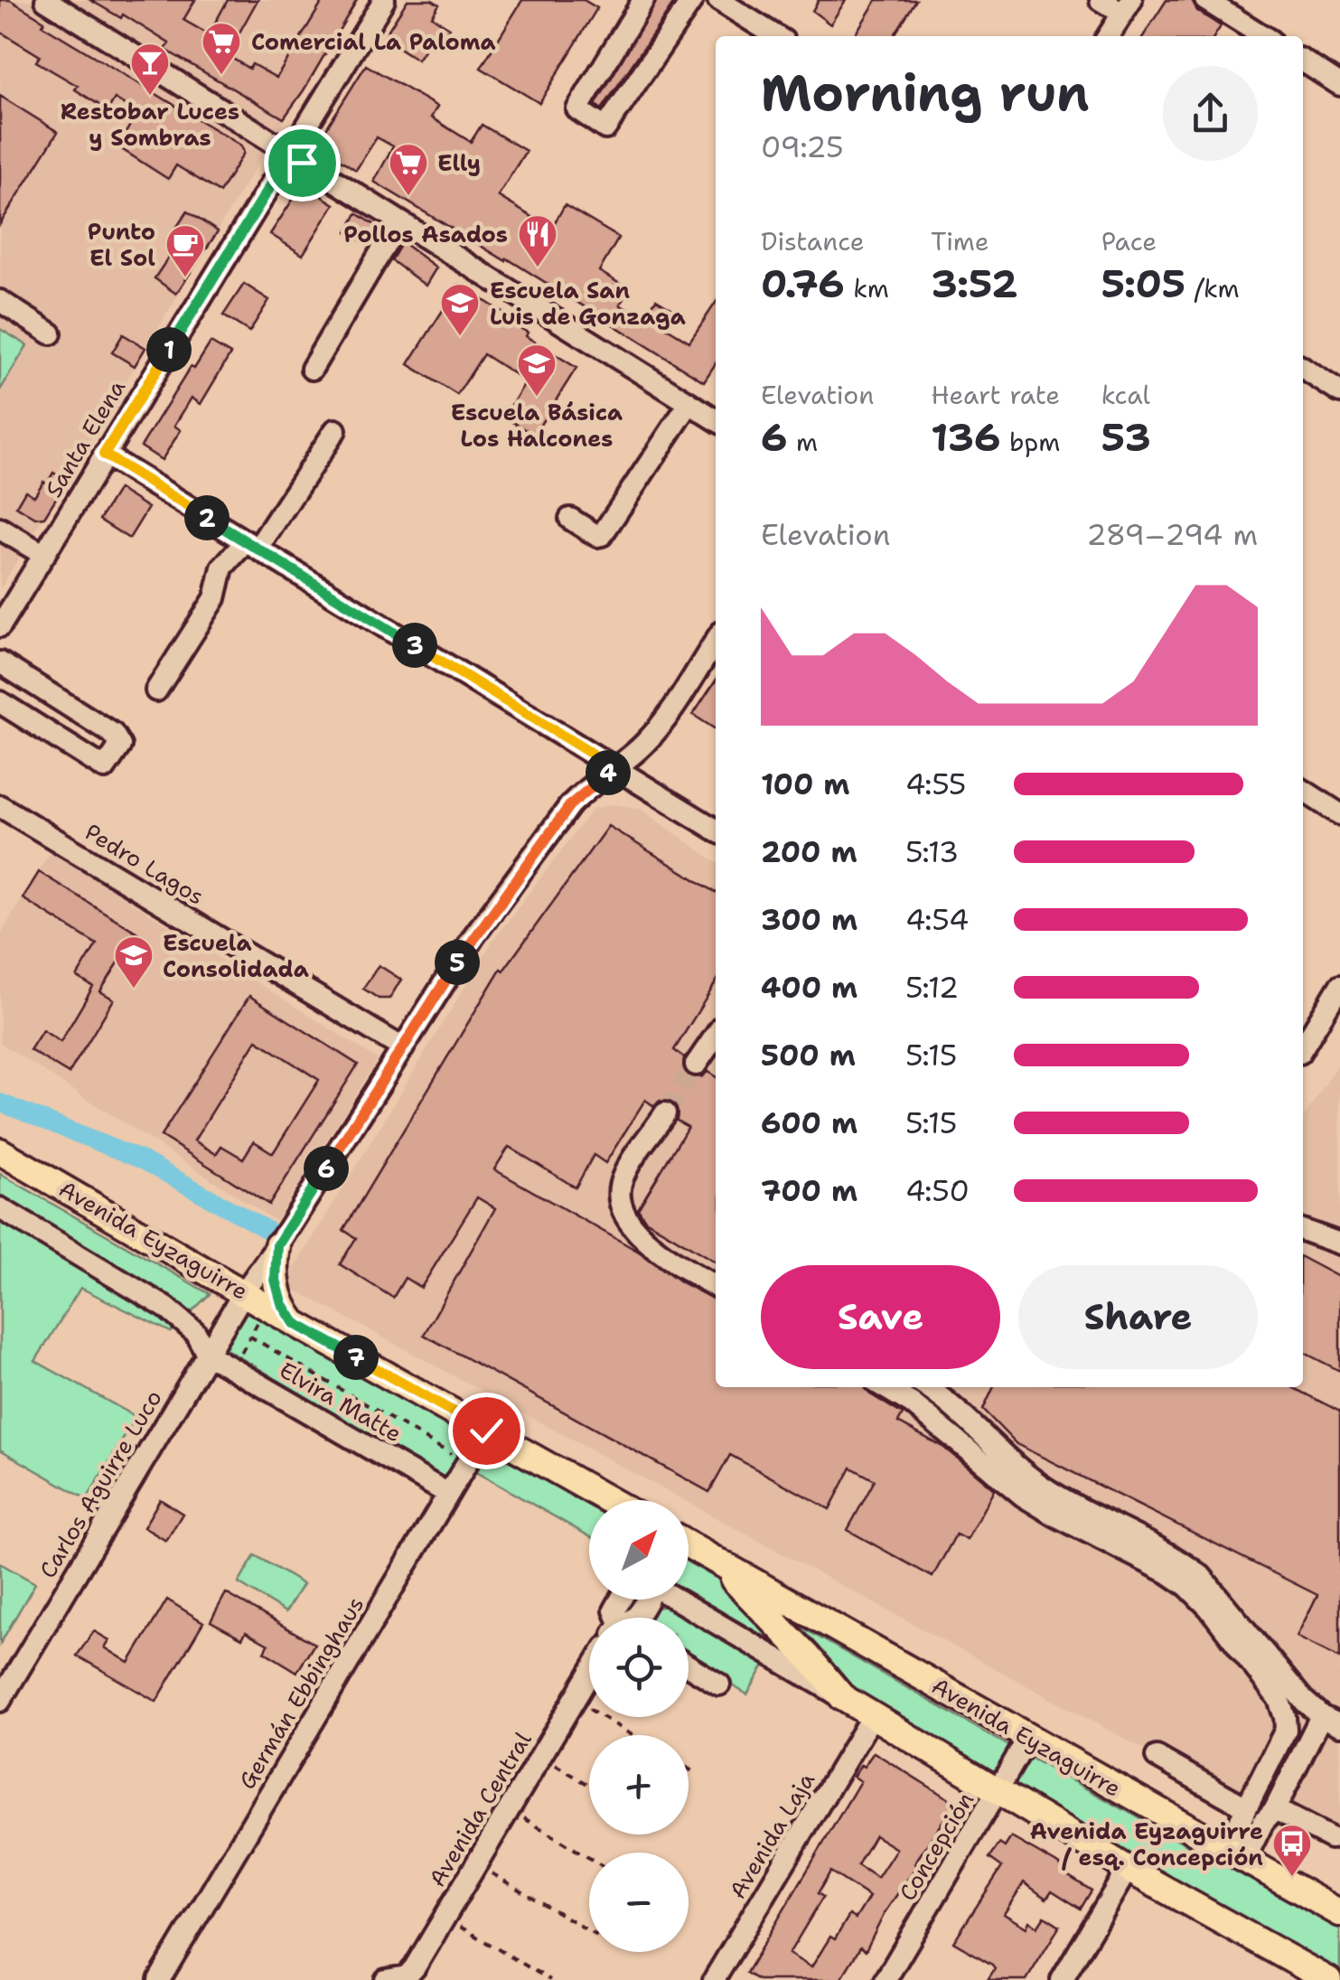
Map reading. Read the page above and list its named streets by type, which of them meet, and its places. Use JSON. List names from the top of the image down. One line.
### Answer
{"streets":{"main road":["Avenida Eyzaguirre"],"street":["Santa Elena","Pedro Lagos","Elvira Matte","Carlos Aguirre Luco","Germán Ebbinghaus","Avenida Central","Avenida Laja","Concepción"]},"crossings":[["Pedro Lagos","Carlos Aguirre Luco"],["Avenida Eyzaguirre","Carlos Aguirre Luco"],["Avenida Eyzaguirre","Germán Ebbinghaus"],["Avenida Eyzaguirre","Avenida Laja"],["Avenida Eyzaguirre","Concepción"],["Elvira Matte","Carlos Aguirre Luco"],["Elvira Matte","Germán Ebbinghaus"]],"places":{"supermarket":["Comercial La Paloma","Elly"],"bar":["Restobar Luces y Sombras"],"restaurant":["Pollos Asados"],"cafe":["Punto El Sol"],"school or university":["Escuela San Luis de Gonzaga","Escuela Básica Los Halcones","Escuela Consolidada"],"bus stop":["Avenida Eyzaguirre / esq. Concepción"]},"north":"top right","page":{"heading":["Morning run","09:25"],"stats":[["Distance","0.76 km"],["Time","3:52"],["Pace","5:05 /km"],["Elevation","6 m"],["Heart rate","136 bpm"],["kcal","53"]],"pins":["1","2","3","4","5","6","7"],"chart":["Elevation","289–294 m"],"list":[{"name":"100 m","note":"4:55"},{"name":"200 m","note":"5:13"},{"name":"300 m","note":"4:54"},{"name":"400 m","note":"5:12"},{"name":"500 m","note":"5:15"},{"name":"600 m","note":"5:15"},{"name":"700 m","note":"4:50"}],"buttons":["Save","Share"],"map_buttons":["+","−"]}}
